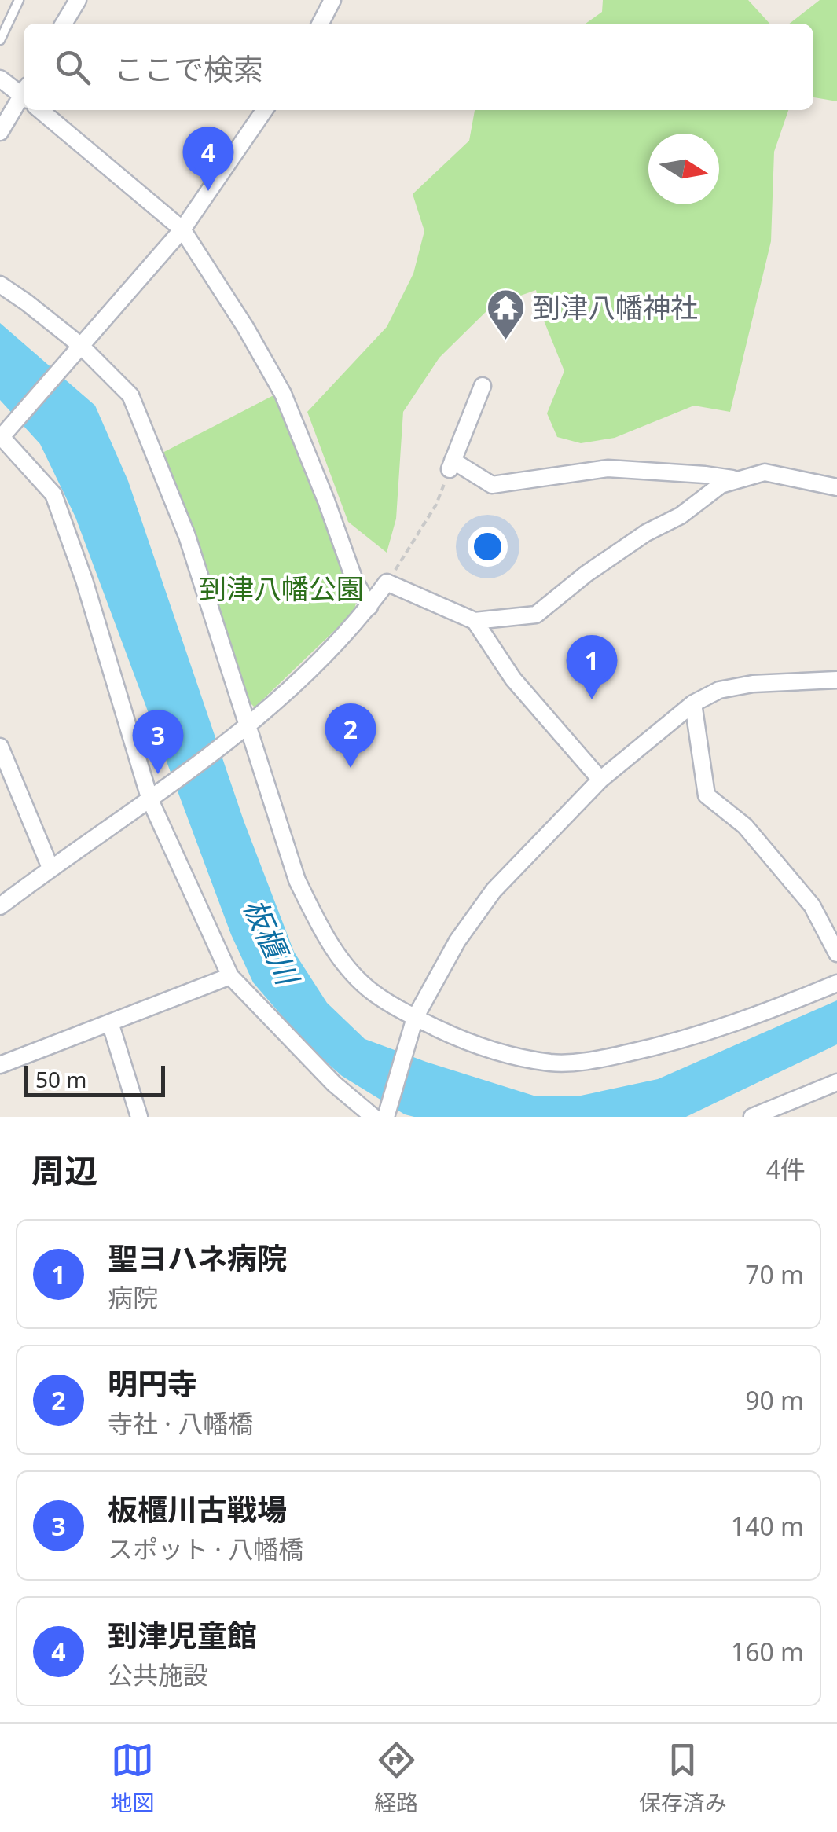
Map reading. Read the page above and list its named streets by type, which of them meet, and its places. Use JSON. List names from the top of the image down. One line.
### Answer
{"water":["板櫃川"],"parks":["到津八幡公園"],"places":{"temple":["到津八幡神社"]},"scale_bar":"50 m","north":"right","page":{"search":"ここで検索","pins":["4","1","2","3"],"scale":"50 m","heading":["周辺","4件"],"list":[{"mark":"1","name":"聖ヨハネ病院","note":"病院","value":"70 m"},{"mark":"2","name":"明円寺","note":"寺社 · 八幡橋","value":"90 m"},{"mark":"3","name":"板櫃川古戦場","note":"スポット · 八幡橋","value":"140 m"},{"mark":"4","name":"到津児童館","note":"公共施設","value":"160 m"}],"nav":["地図","経路","保存済み"]}}
